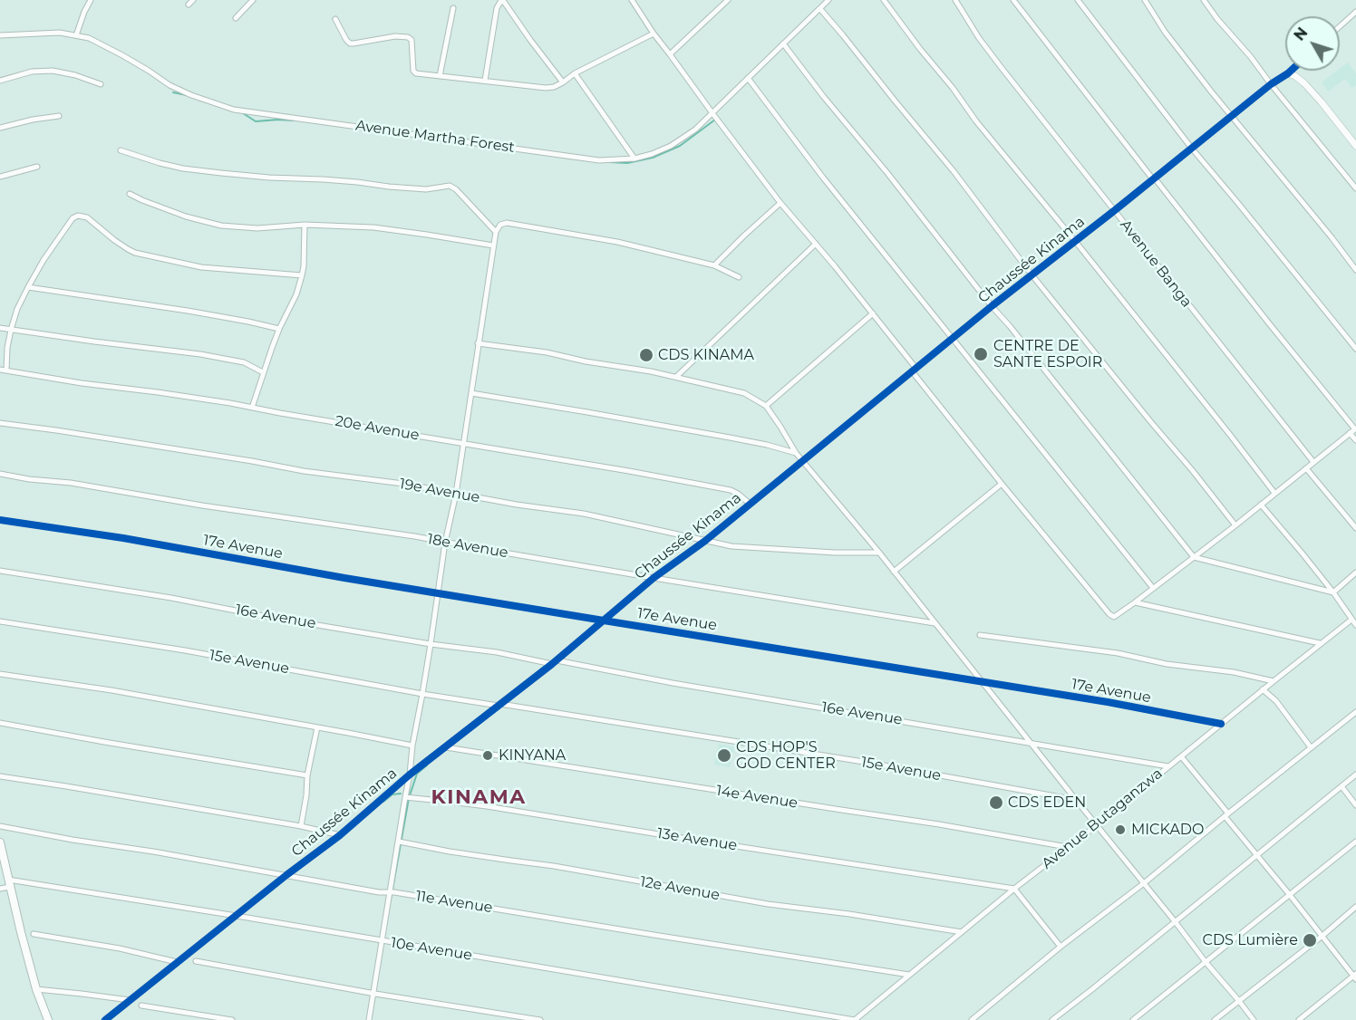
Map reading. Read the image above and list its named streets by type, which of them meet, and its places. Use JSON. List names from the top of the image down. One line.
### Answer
{"streets":{"street":["Avenue Martha Forest","Chaussée Kinama","Avenue Banga","20e Avenue","19e Avenue","18e Avenue","17e Avenue","16e Avenue","15e Avenue","14e Avenue","Avenue Butaganzwa","13e Avenue","12e Avenue","11e Avenue","10e Avenue"]},"crossings":[["Chaussée Kinama","Avenue Banga"],["Chaussée Kinama","20e Avenue"],["Chaussée Kinama","19e Avenue"],["Chaussée Kinama","18e Avenue"],["Chaussée Kinama","17e Avenue"],["Chaussée Kinama","16e Avenue"],["Chaussée Kinama","15e Avenue"],["Chaussée Kinama","14e Avenue"],["Chaussée Kinama","11e Avenue"],["Chaussée Kinama","10e Avenue"],["17e Avenue","Avenue Butaganzwa"],["16e Avenue","Avenue Butaganzwa"],["14e Avenue","Avenue Butaganzwa"],["Avenue Butaganzwa","13e Avenue"],["Avenue Butaganzwa","12e Avenue"],["Avenue Butaganzwa","11e Avenue"],["Avenue Butaganzwa","10e Avenue"]],"districts":["KINAMA"],"places":["CENTRE DE SANTE ESPOIR","CDS KINAMA","KINYANA","CDS HOP'S GOD CENTER","CDS EDEN","MICKADO","CDS Lumière"],"north":"top left"}
